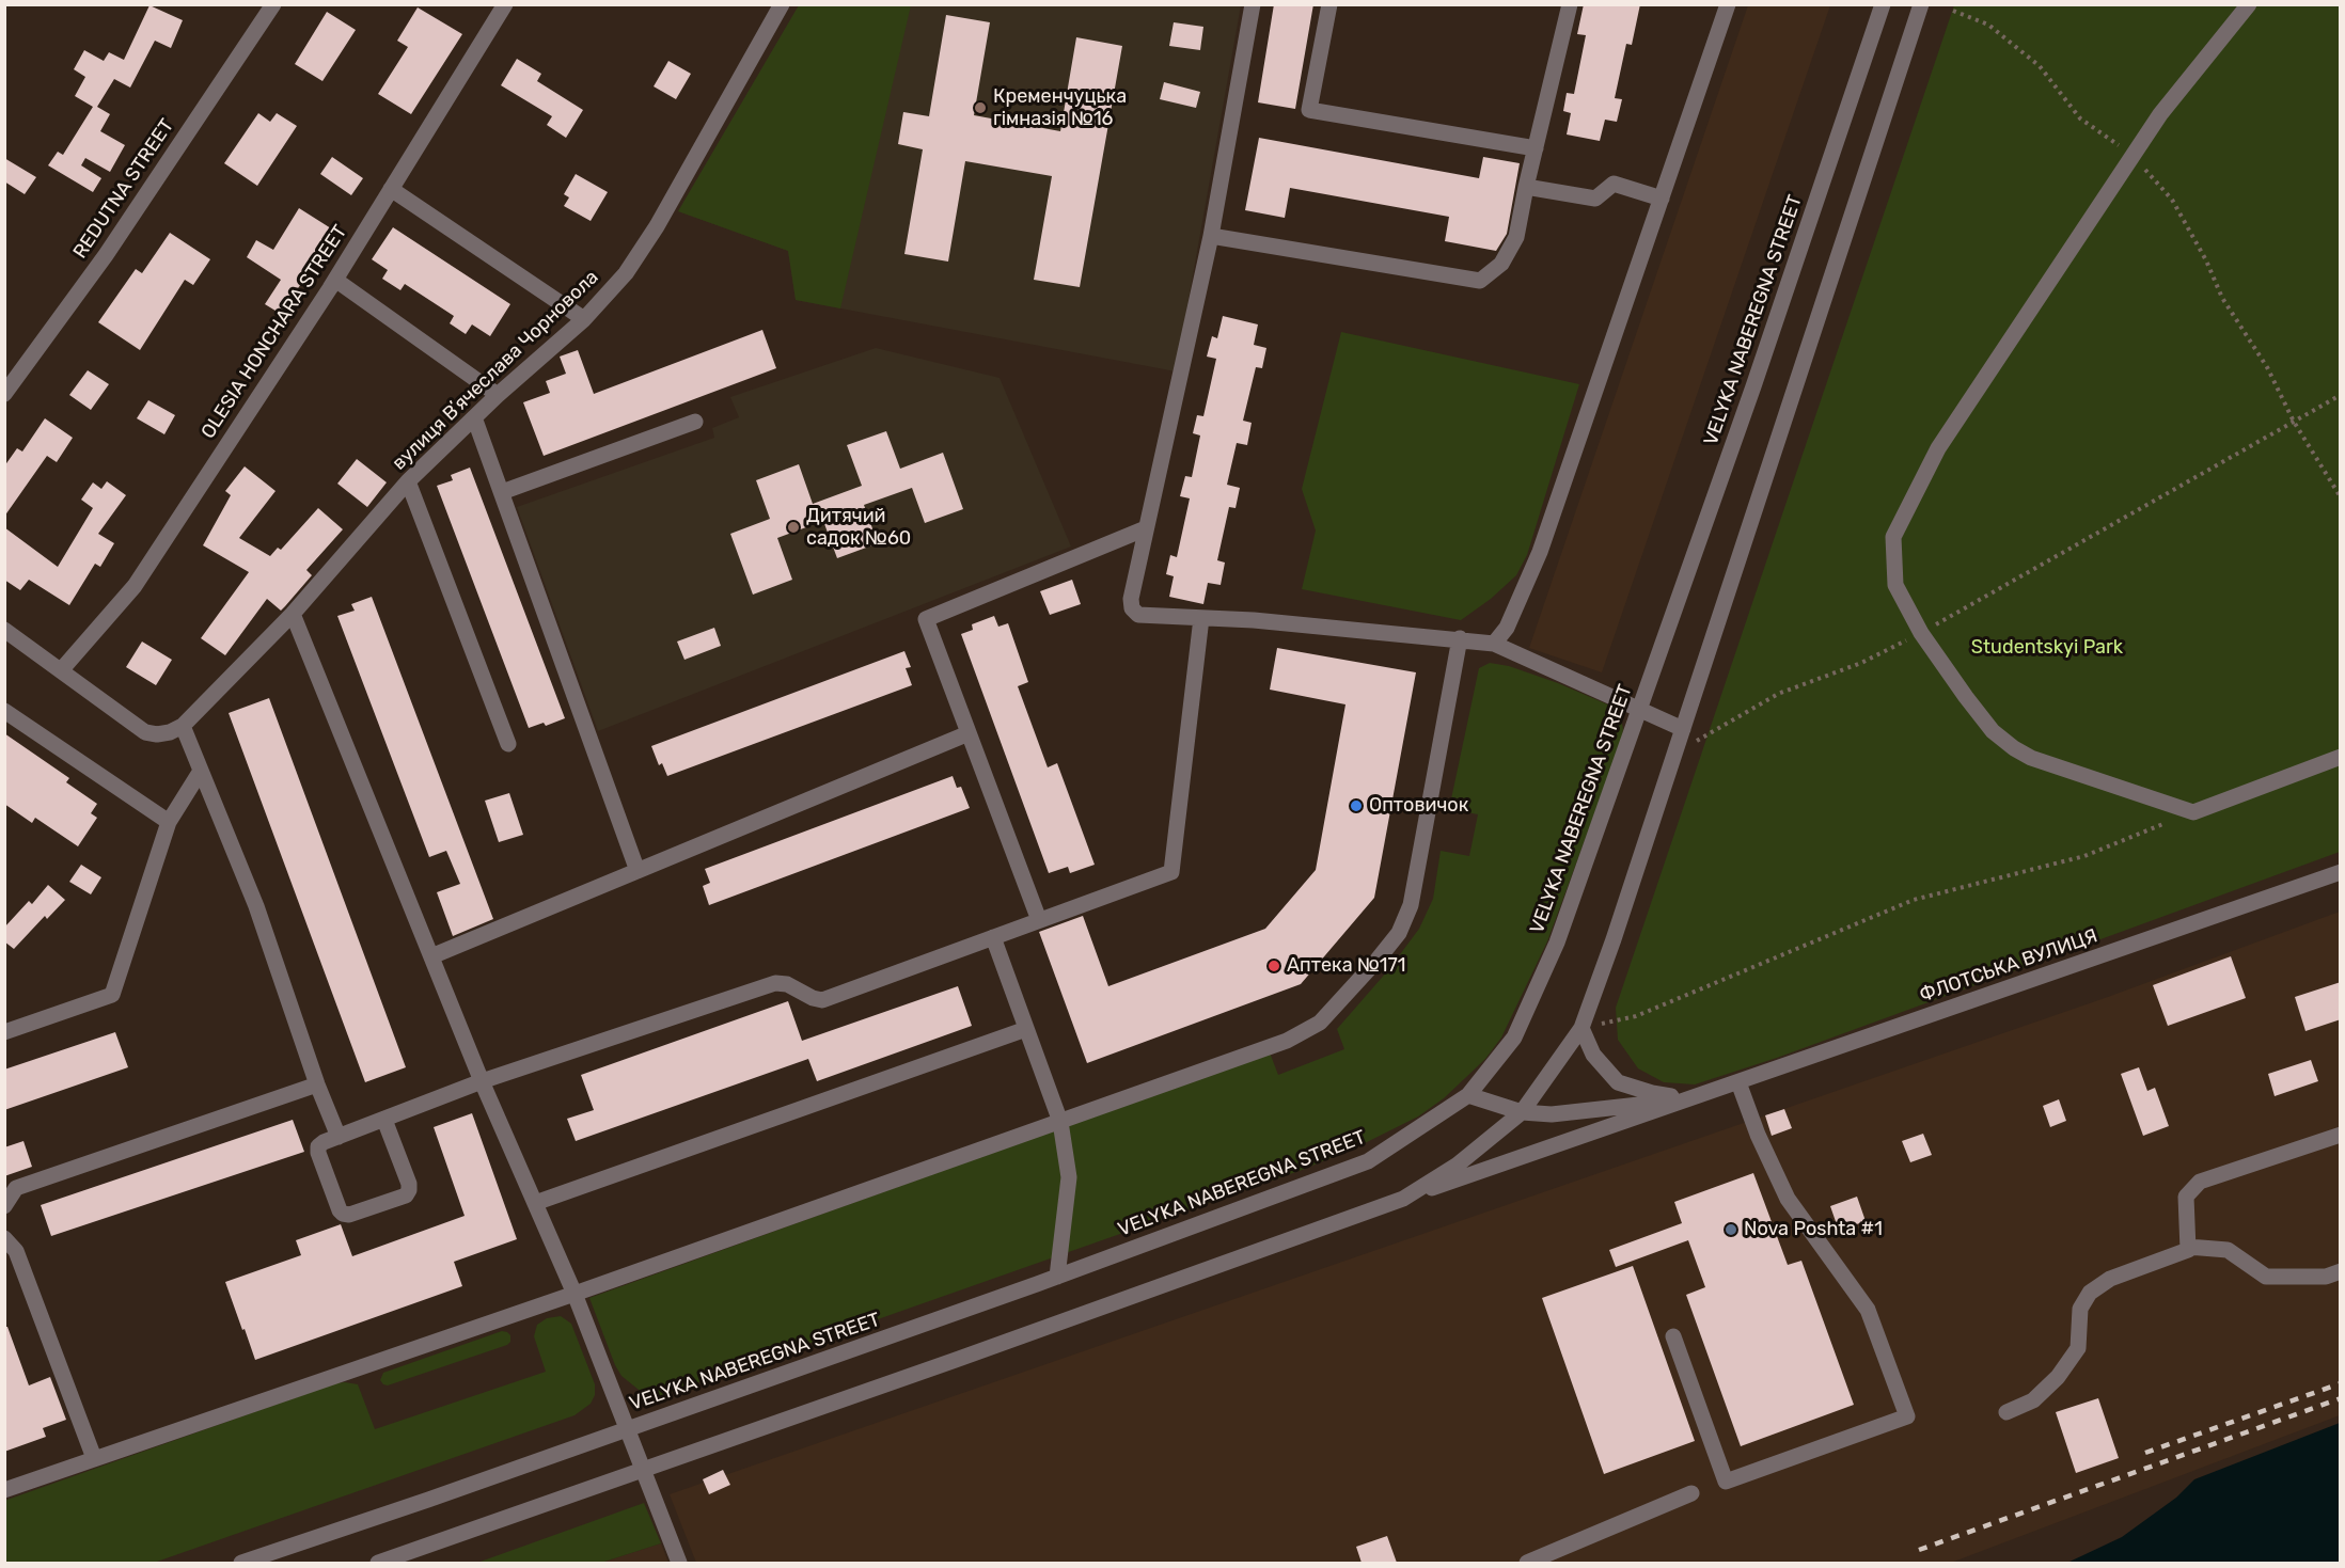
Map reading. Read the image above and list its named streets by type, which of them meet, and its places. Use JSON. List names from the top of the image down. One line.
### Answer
{"streets":{"street":["REDUTNA STREET","VELYKA NABEREGNA STREET","OLESIA HONCHARA STREET","вулиця Вʼячеслава Чорновола","ФЛОТСЬКА ВУЛИЦЯ"]},"parks":["Studentskyi Park"],"places":["Кременчуцька гімназія №16","Дитячий садок №60","Оптовичок","Аптека №171","Nova Poshta #1"]}
